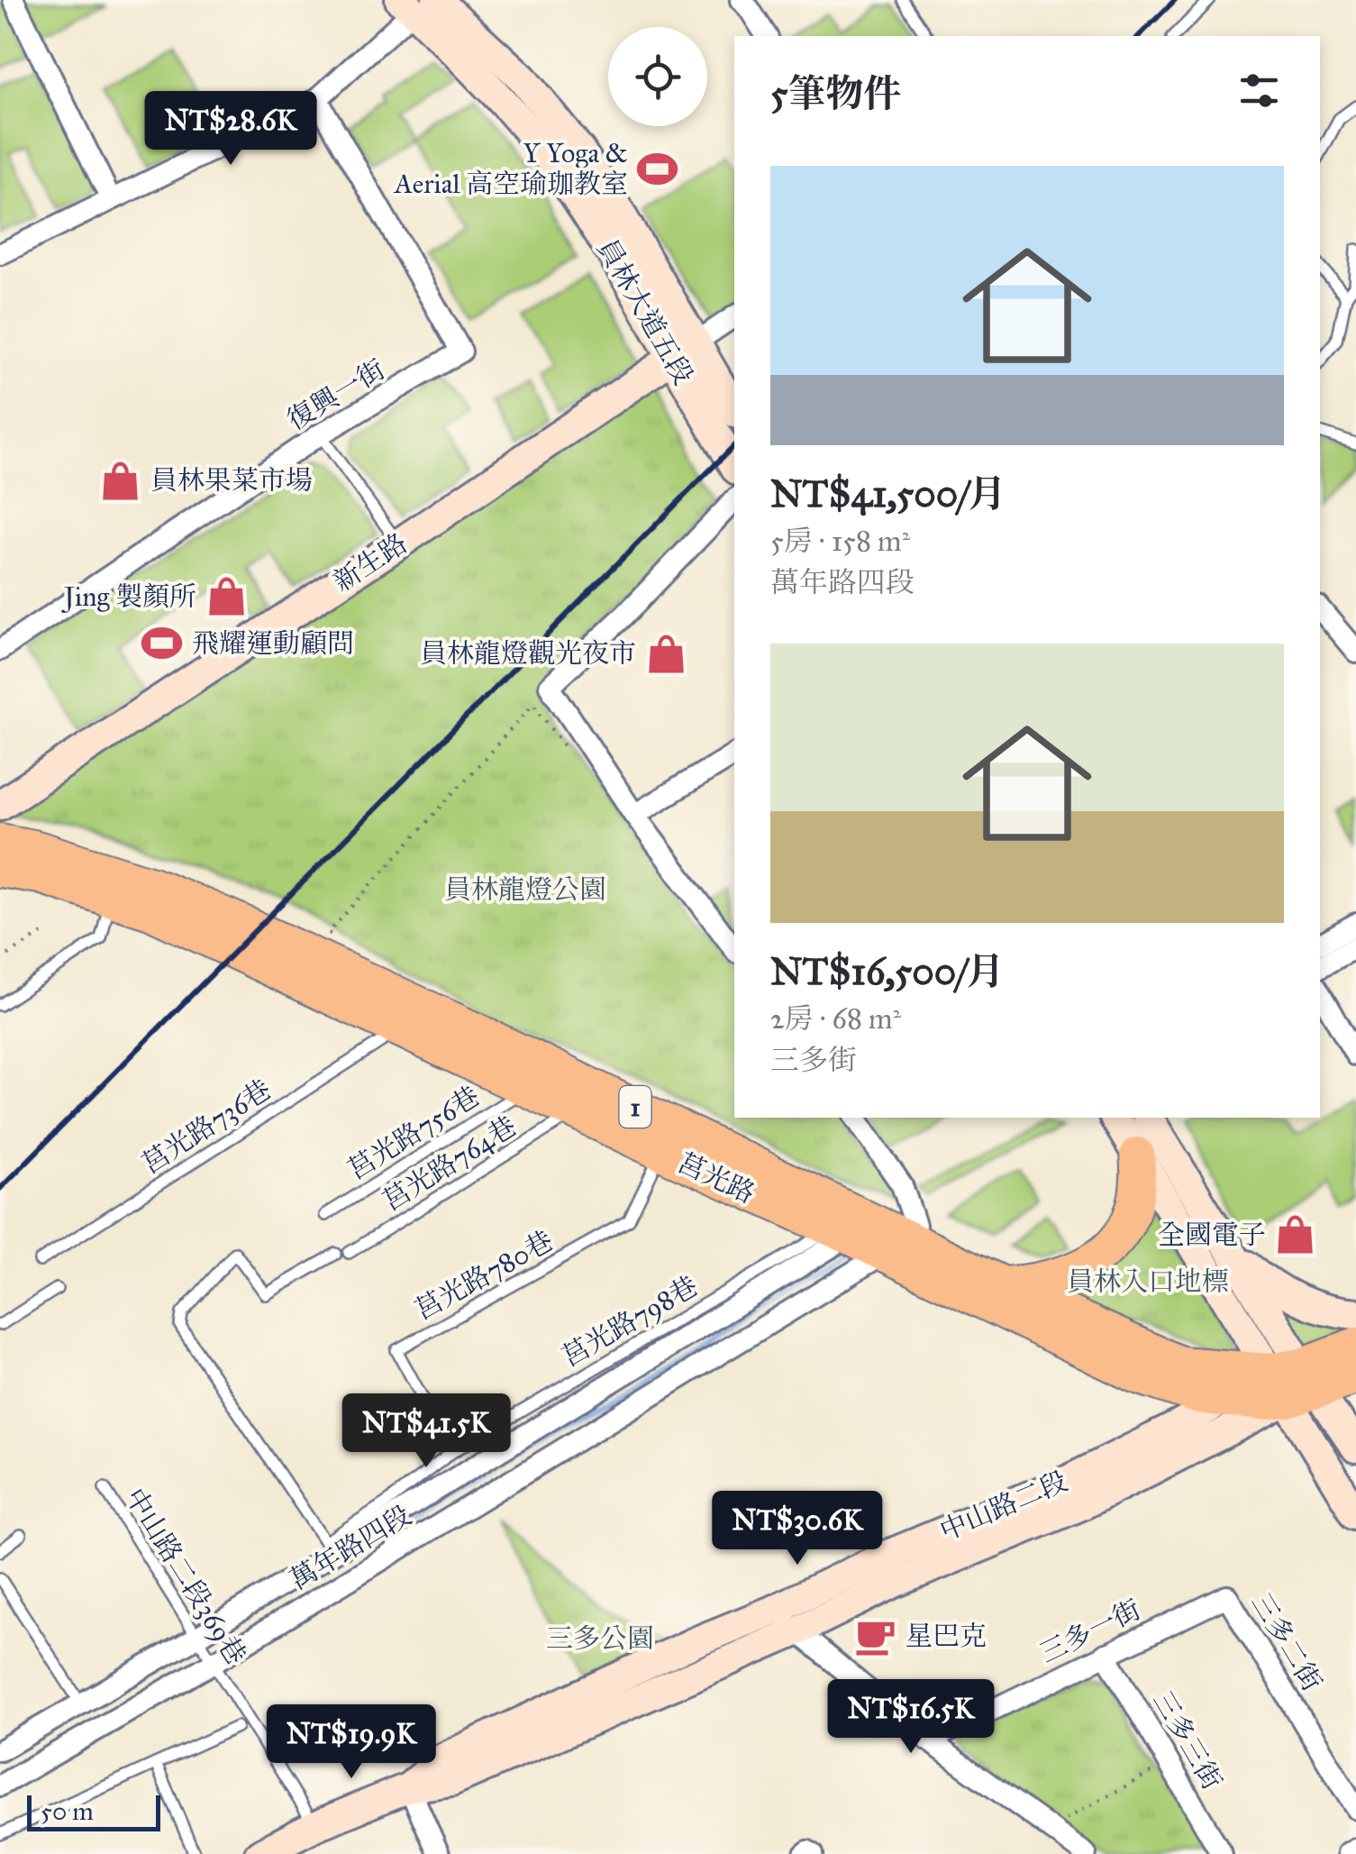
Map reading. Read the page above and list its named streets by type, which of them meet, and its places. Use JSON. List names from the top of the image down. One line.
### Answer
{"streets":{"main road":["1","莒光路","中山路二段"],"street":["員林大道五段","復興一街","新生路","萬年路四段","三多一街","三多二街","三多三街"],"lane":["莒光路736巷","莒光路756巷","莒光路764巷","莒光路780巷","莒光路798巷","中山路二段369巷"]},"crossings":[["員林大道五段","新生路"],["莒光路736巷","莒光路"],["莒光路756巷","莒光路"],["莒光路764巷","莒光路"],["莒光路","莒光路780巷"],["莒光路","莒光路798巷"],["莒光路","中山路二段"],["莒光路","萬年路四段"],["莒光路780巷","莒光路798巷"],["莒光路798巷","萬年路四段"],["中山路二段","中山路二段369巷"],["萬年路四段","中山路二段369巷"],["三多一街","三多二街"],["三多一街","三多三街"]],"parks":["員林龍燈公園","員林入口地標","三多公園"],"places":{"sports":["Y Yoga & Aerial 高空瑜珈教室","飛耀運動顧問"],"shop":["員林果菜市場","Jing 製顏所","員林龍燈觀光夜市","全國電子"],"cafe":["星巴克"]},"scale_bar":"50 m","page":{"heading":"5筆物件","price":["NT$28.6K","NT$41.5K","NT$30.6K","NT$16.5K","NT$19.9K"],"list":[{"name":"NT$41,500/月","note":"5房 · 158 m² · 萬年路四段"},{"name":"NT$16,500/月","note":"2房 · 68 m² · 三多街"}],"scale":"50 m"}}
